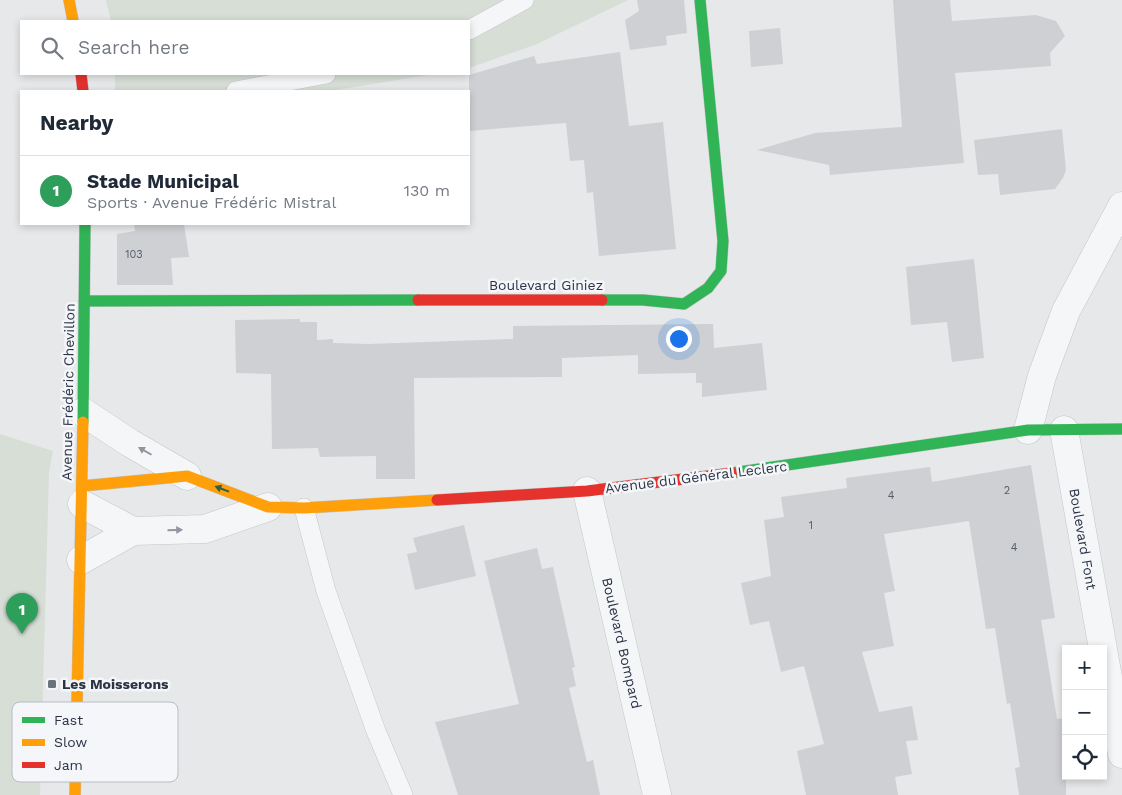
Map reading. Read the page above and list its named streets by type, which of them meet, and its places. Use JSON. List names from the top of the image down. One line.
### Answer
{"streets":{"street":["Boulevard Giniez","Avenue Frédéric Chevillon","Avenue du Général Leclerc","Boulevard Font","Boulevard Bompard"]},"crossings":[["Boulevard Giniez","Avenue Frédéric Chevillon"],["Avenue Frédéric Chevillon","Avenue du Général Leclerc"],["Avenue du Général Leclerc","Boulevard Font"],["Avenue du Général Leclerc","Boulevard Bompard"]],"places":{"transit":["Les Moisserons"]},"house_numbers":["103","2","4","1","4"],"legend":["Fast","Slow","Jam"],"page":{"search":"Search here","heading":"Nearby","list":[{"mark":"1","name":"Stade Municipal","note":"Sports · Avenue Frédéric Mistral","value":"130 m"}],"pins":"1","map_buttons":["+","−"]}}
